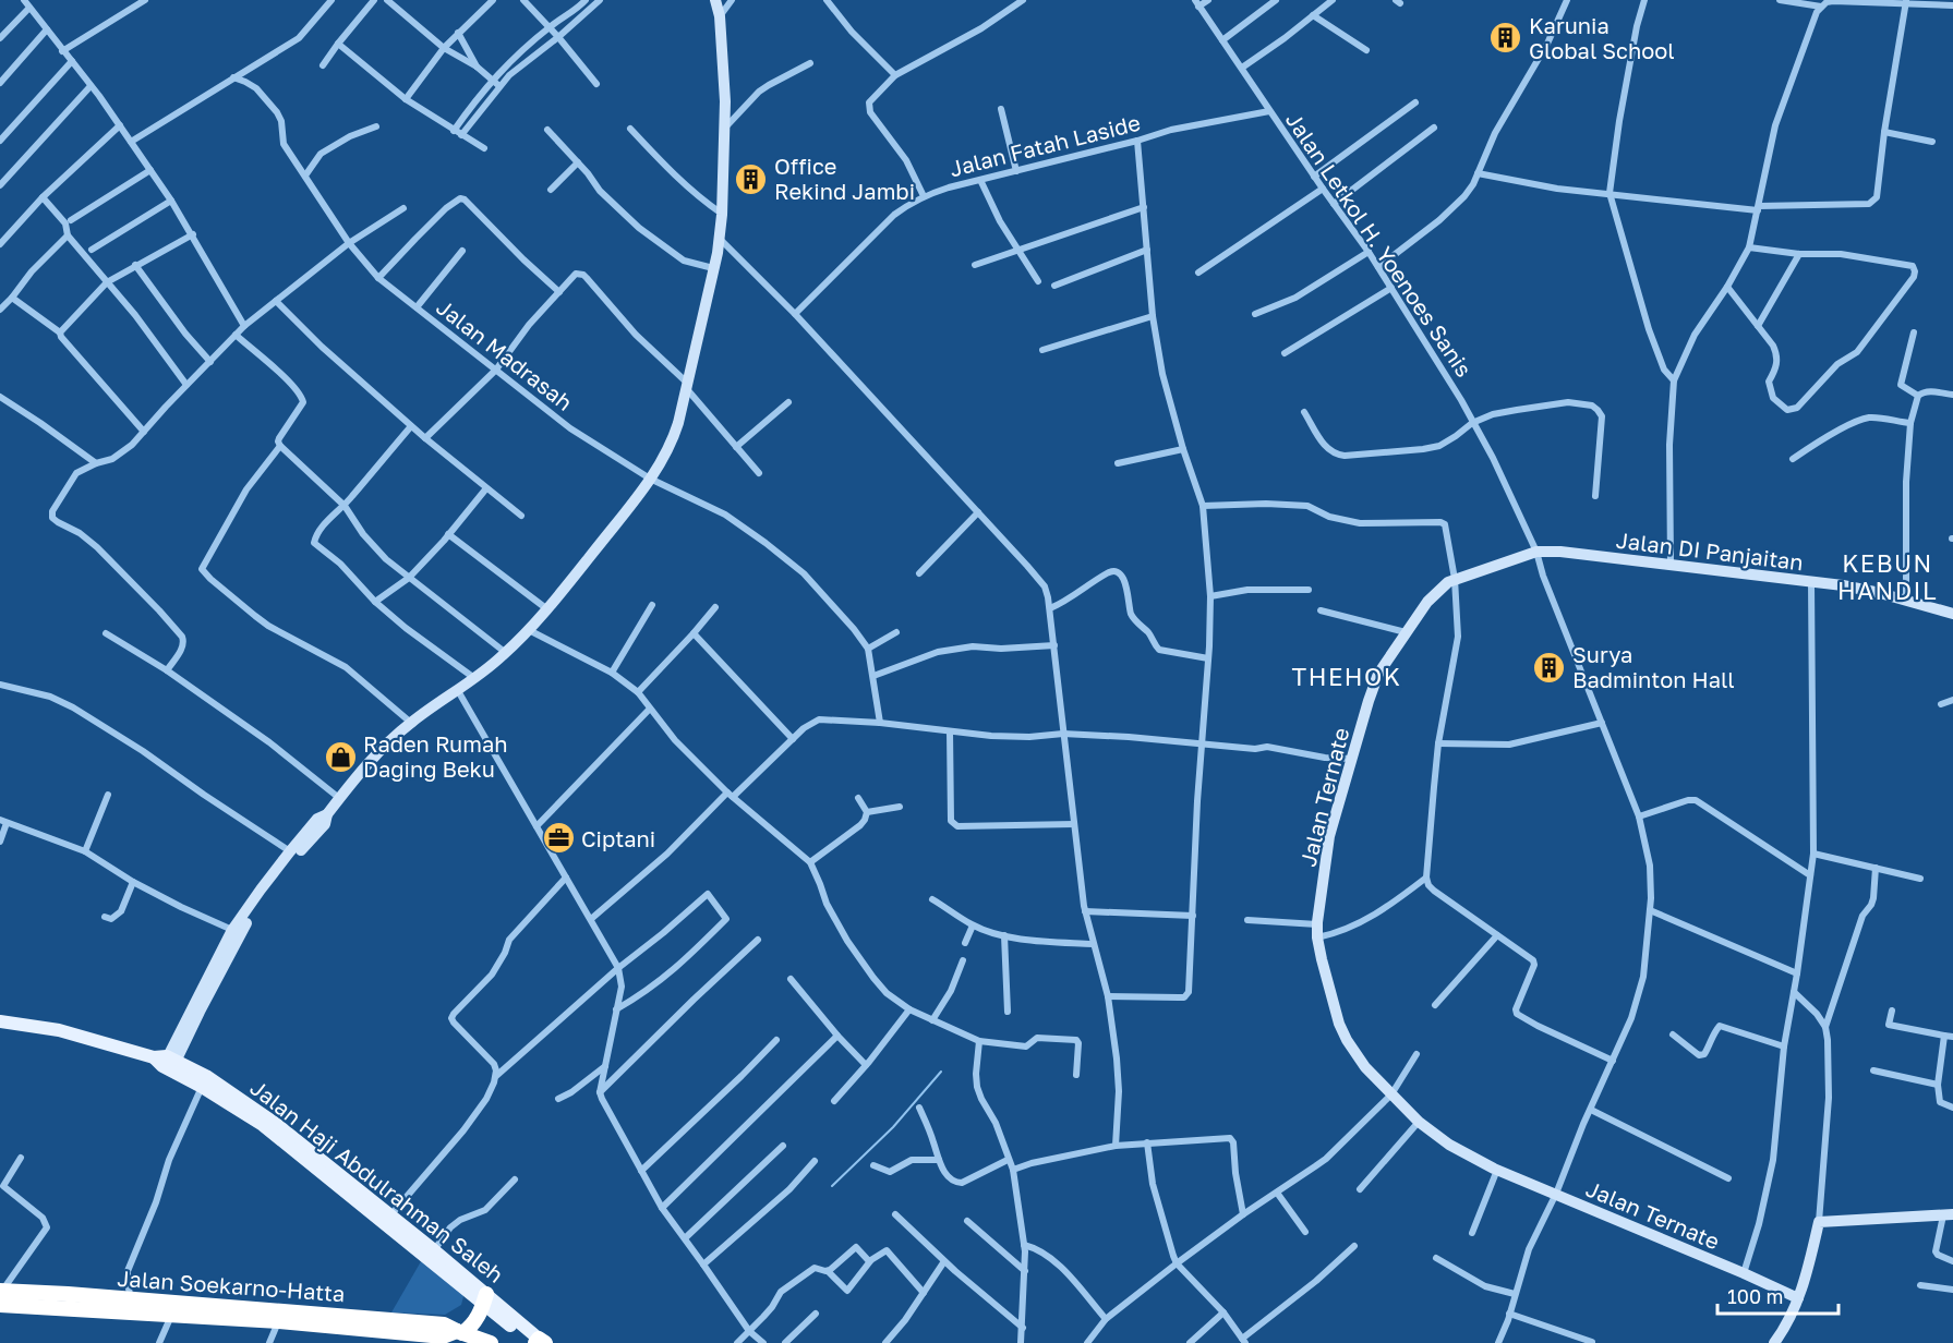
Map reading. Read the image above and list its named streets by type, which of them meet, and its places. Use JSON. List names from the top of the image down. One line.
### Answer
{"streets":{"highway":["Jalan Soekarno-Hatta"],"main road":["Jalan Haji Abdulrahman Saleh"],"street":["Jalan Fatah Laside","Jalan Letkol H. Yoenoes Sanis","Jalan Madrasah","Jalan DI Panjaitan","Jalan Ternate"]},"crossings":[["Jalan Fatah Laside","Jalan Letkol H. Yoenoes Sanis"],["Jalan Letkol H. Yoenoes Sanis","Jalan DI Panjaitan"],["Jalan Letkol H. Yoenoes Sanis","Jalan Ternate"],["Jalan DI Panjaitan","Jalan Ternate"]],"districts":["KEBUN HANDIL","THEHOK"],"places":{"building":["Karunia Global School","Office Rekind Jambi","Surya Badminton Hall"],"shop":["Raden Rumah Daging Beku"],"office":["Ciptani"]},"scale_bar":"100 m"}
